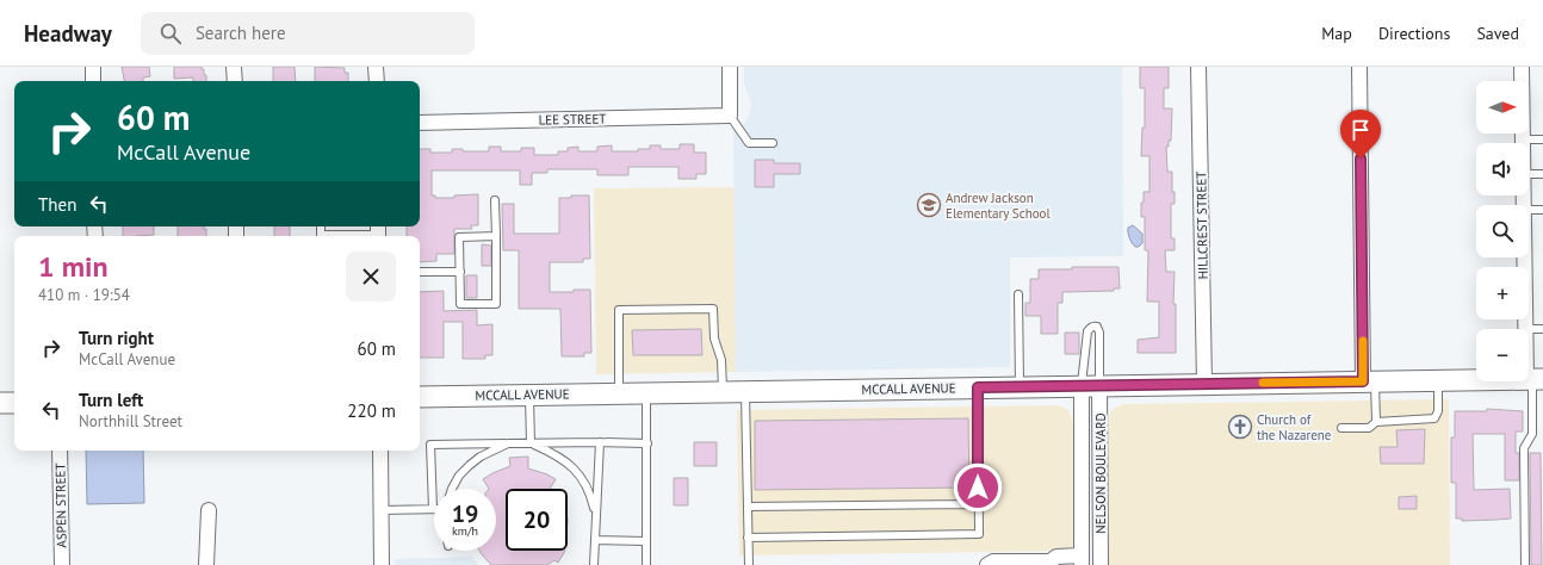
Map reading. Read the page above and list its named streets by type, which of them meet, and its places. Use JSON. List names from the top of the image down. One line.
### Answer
{"streets":{"main road":["MCCALL AVENUE"],"street":["LEE STREET","HILLCREST STREET","NELSON BOULEVARD","ASPEN STREET"]},"crossings":[["HILLCREST STREET","MCCALL AVENUE"],["MCCALL AVENUE","NELSON BOULEVARD"]],"places":{"school or university":["Andrew Jackson Elementary School"],"church":["Church of the Nazarene"]},"north":"right","page":{"header":"Headway","search":"Search here","nav":["Map","Directions","Saved"],"map_buttons":["+","−"],"turn":["60 m","McCall Avenue"],"then":"Then","heading":["1 min","410 m · 19:54"],"list":[{"name":"Turn right","note":"McCall Avenue","value":"60 m"},{"name":"Turn left","note":"Northhill Street","value":"220 m"}],"speed":"19 km/h","limit":"20"}}
